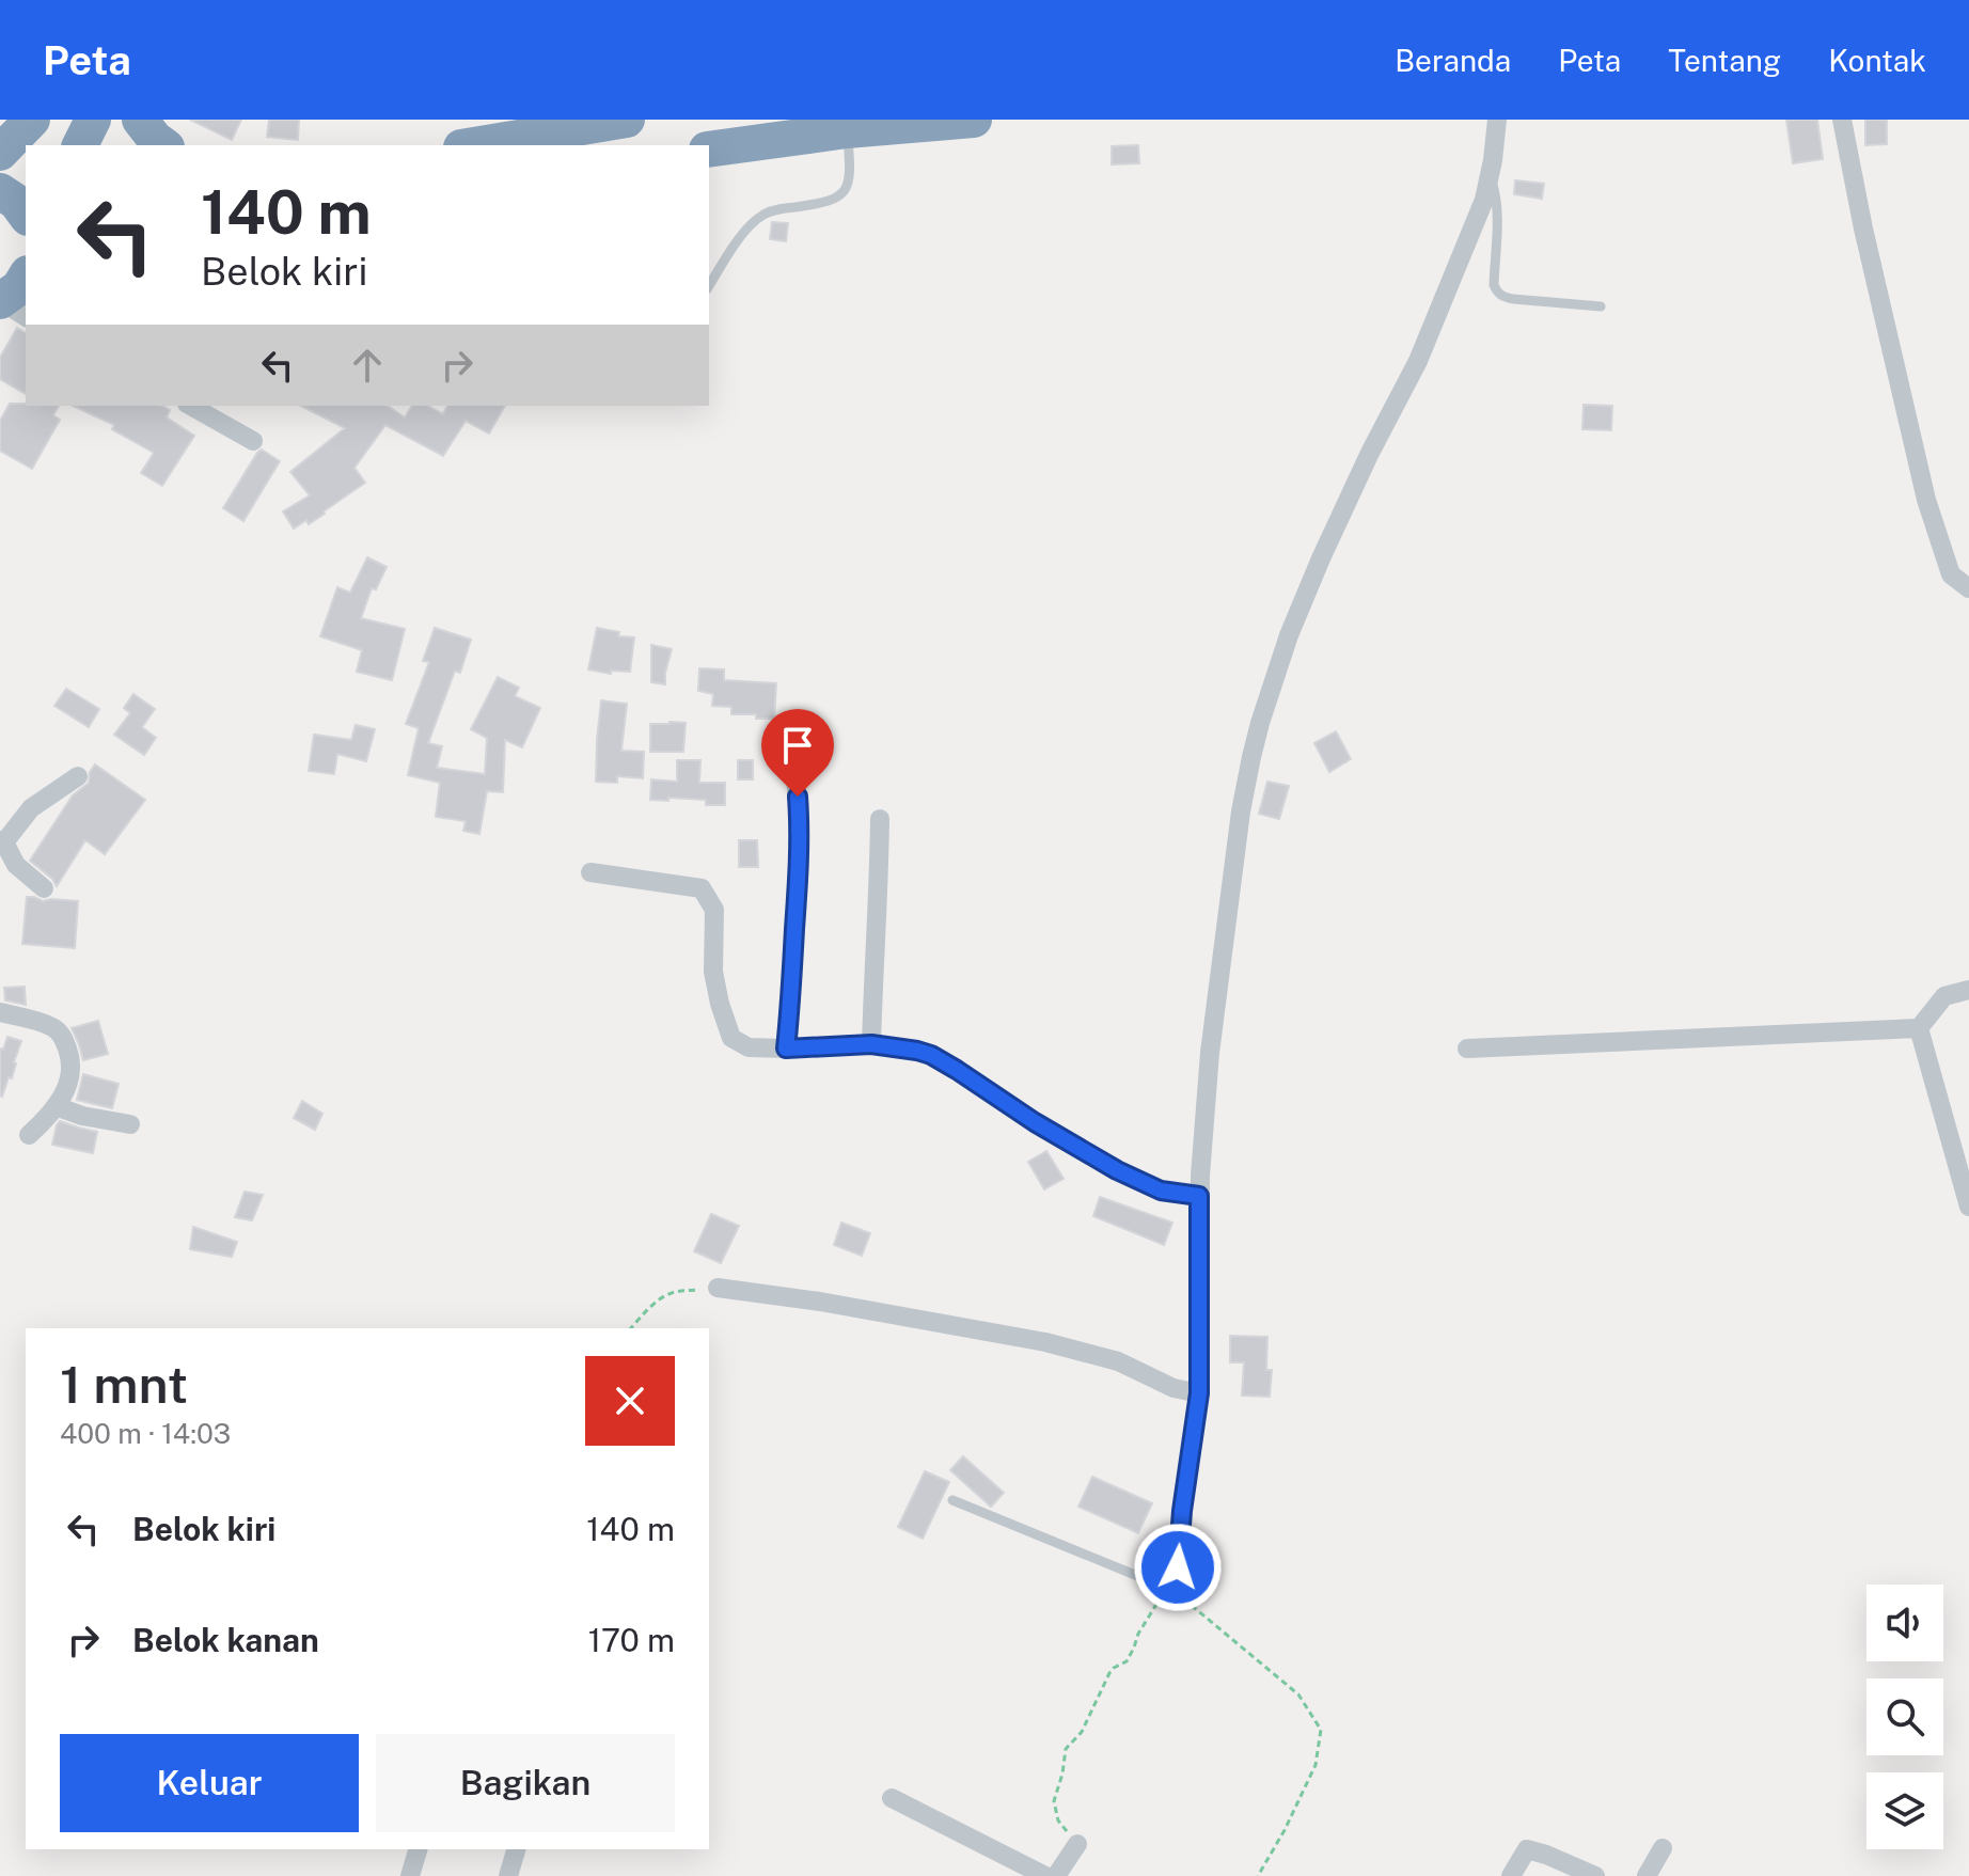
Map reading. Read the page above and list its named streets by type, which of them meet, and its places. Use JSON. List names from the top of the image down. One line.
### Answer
{"page":{"header":"Peta","nav":["Beranda","Peta","Tentang","Kontak"],"turn":["140 m","Belok kiri"],"heading":["1 mnt","400 m · 14:03"],"list":[{"name":"Belok kiri","value":"140 m"},{"name":"Belok kanan","value":"170 m"}],"buttons":["Keluar","Bagikan"]}}
